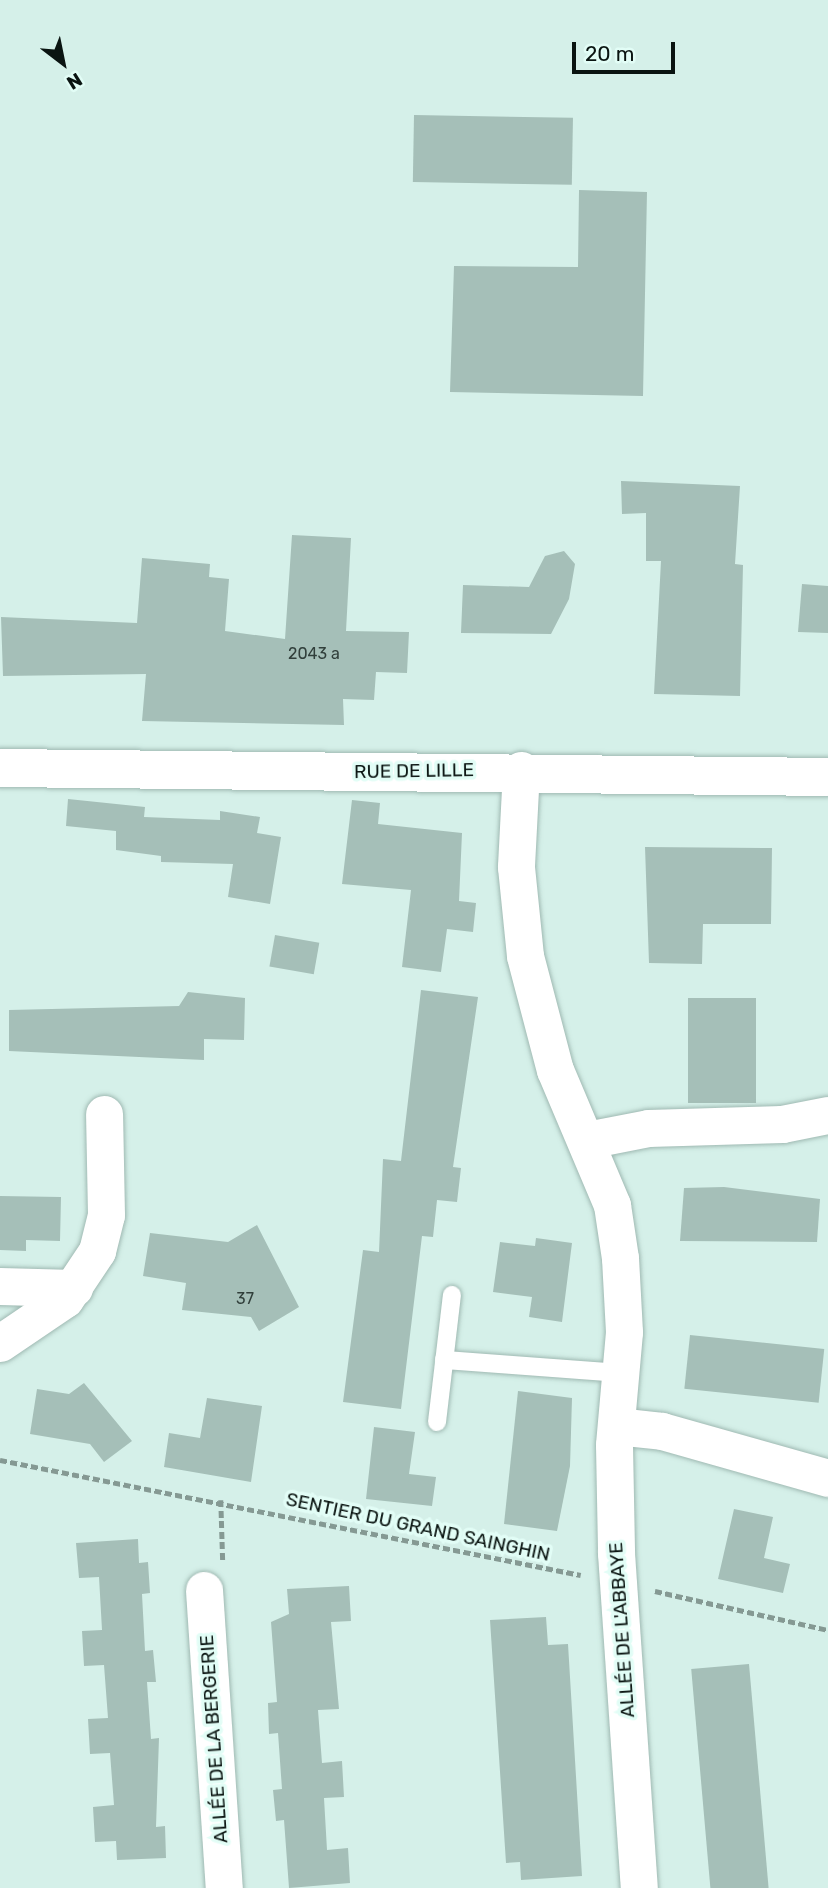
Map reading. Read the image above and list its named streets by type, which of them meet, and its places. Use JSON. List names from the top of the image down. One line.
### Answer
{"streets":{"main road":["RUE DE LILLE"],"street":["ALLÉE DE L'ABBAYE","ALLÉE DE LA BERGERIE"],"path":["SENTIER DU GRAND SAINGHIN"]},"crossings":[["RUE DE LILLE","ALLÉE DE L'ABBAYE"],["SENTIER DU GRAND SAINGHIN","ALLÉE DE L'ABBAYE"]],"house_numbers":["2043 a","37"],"scale_bar":"20 m","north":"bottom right"}
